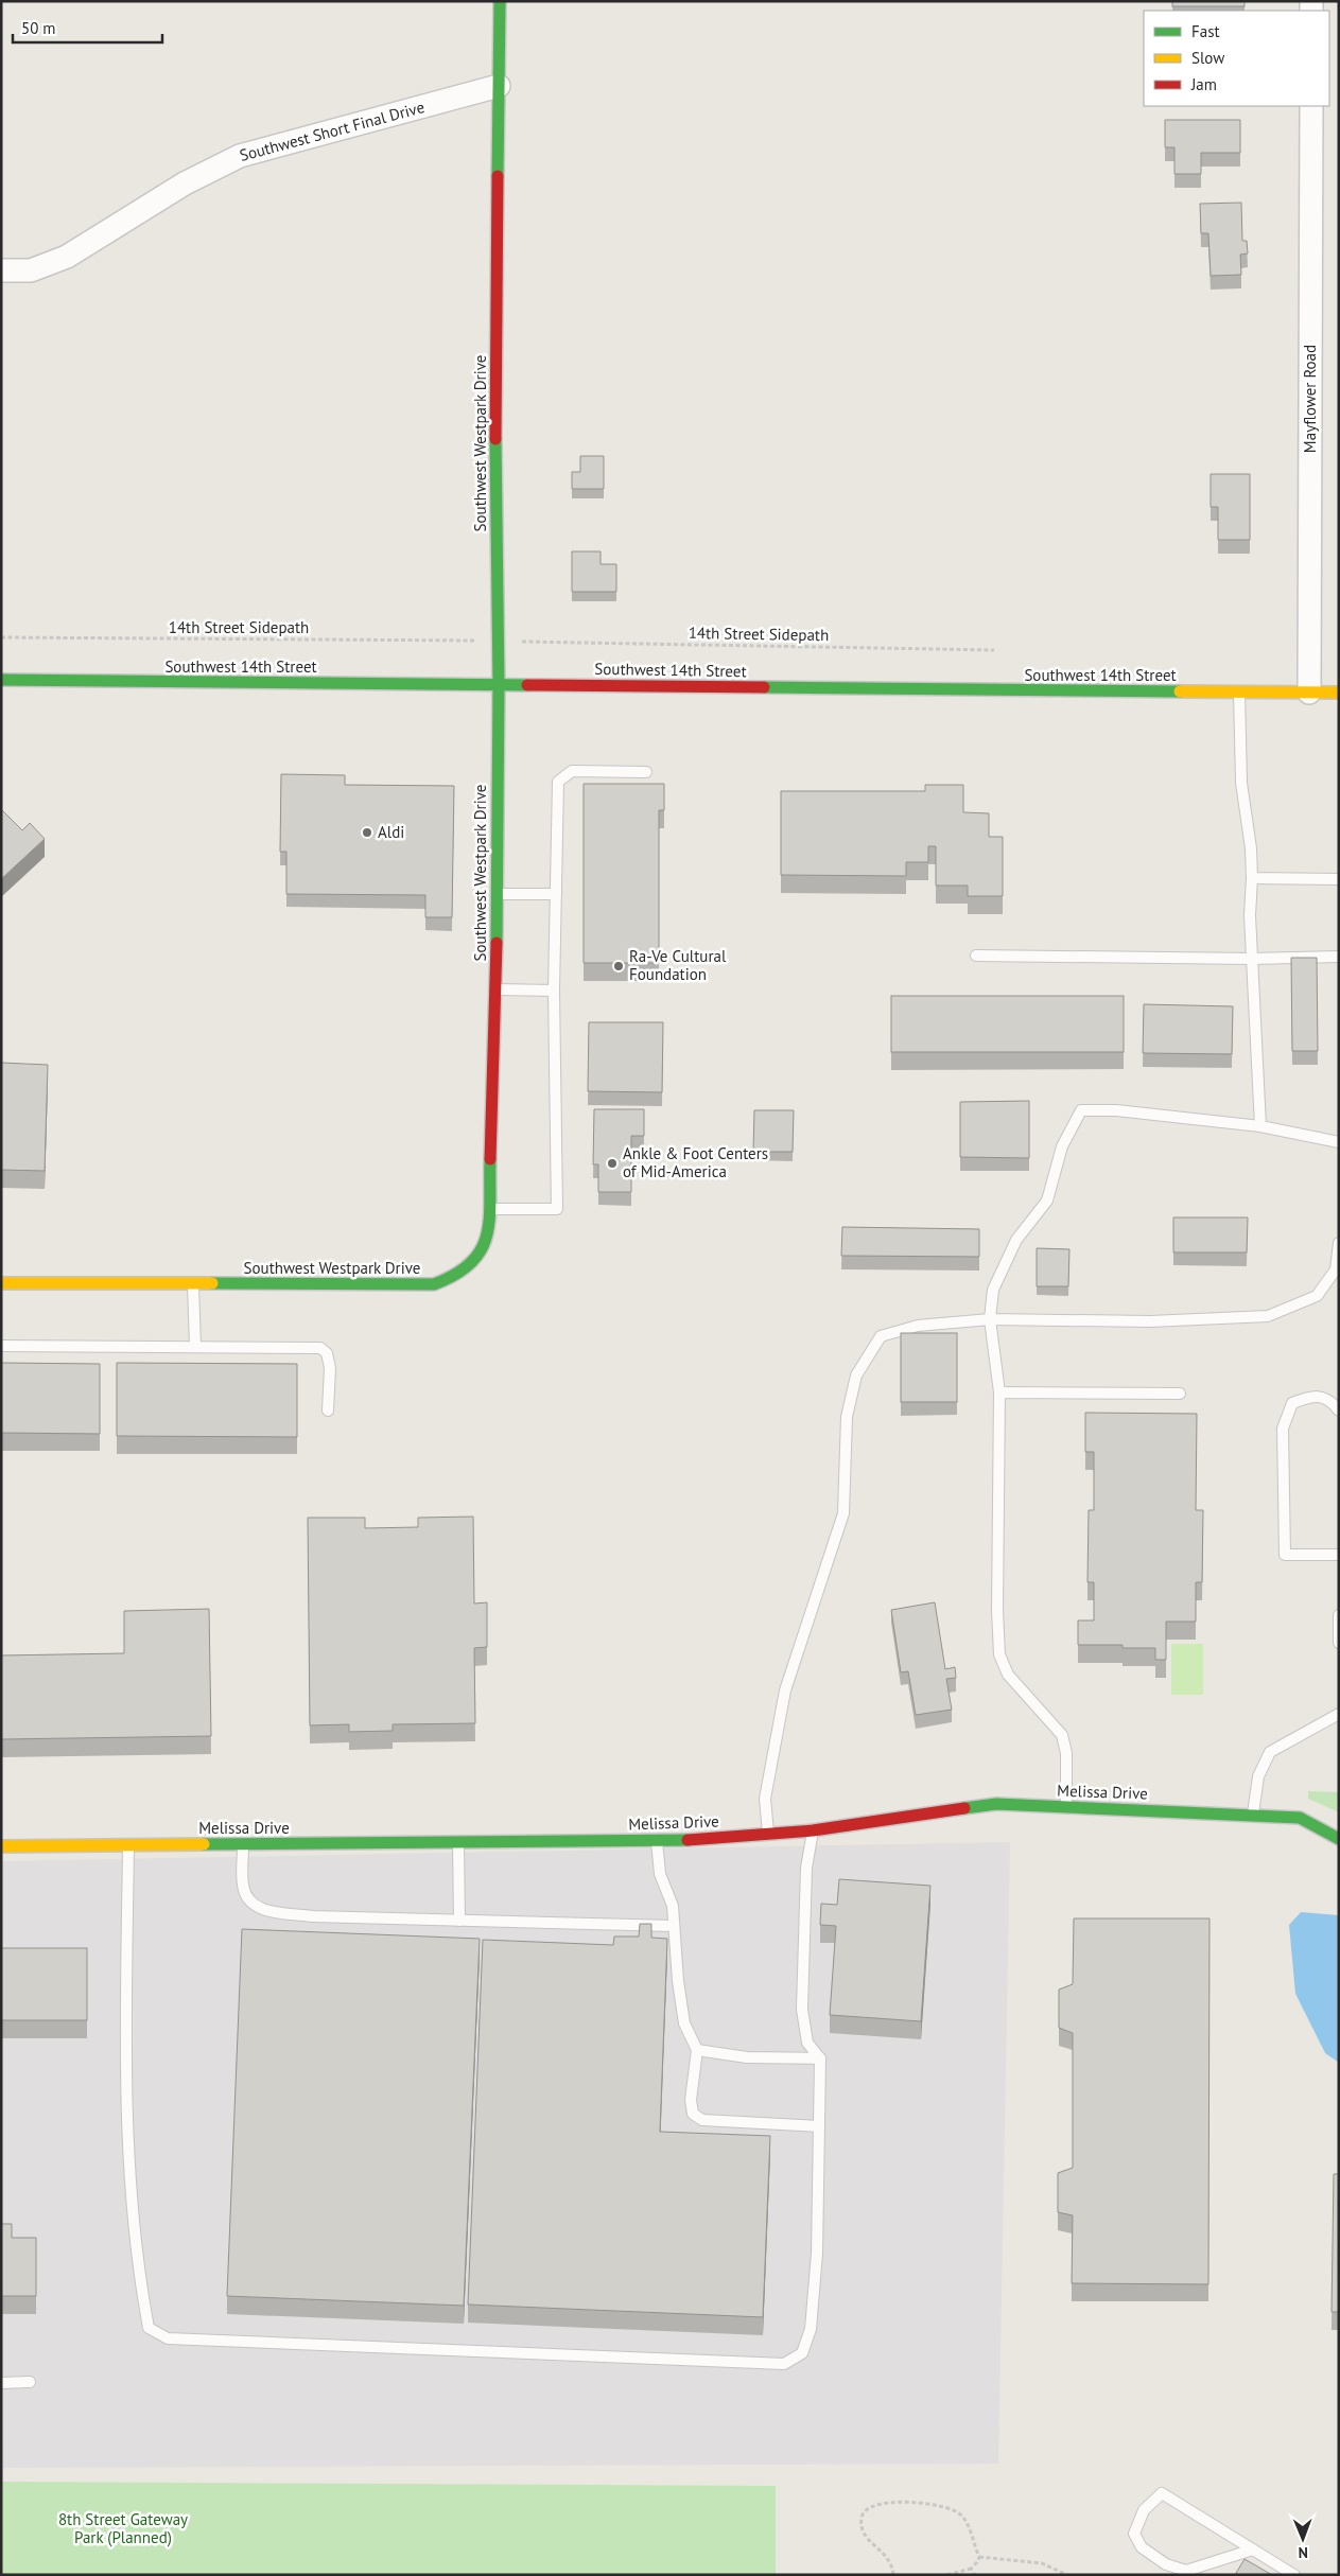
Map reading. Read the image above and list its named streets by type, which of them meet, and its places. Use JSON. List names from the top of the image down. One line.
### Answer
{"streets":{"street":["Southwest Short Final Drive","Mayflower Road","Southwest Westpark Drive","Southwest 14th Street","Melissa Drive"],"path":["14th Street Sidepath"]},"crossings":[["Southwest Short Final Drive","Southwest Westpark Drive"],["Mayflower Road","Southwest 14th Street"],["Southwest Westpark Drive","Southwest 14th Street"]],"parks":["8th Street Gateway Park (Planned)"],"places":["Aldi","Ra-Ve Cultural Foundation","Ankle & Foot Centers of Mid-America"],"legend":["Fast","Slow","Jam"],"scale_bar":"50 m","north":"bottom"}
